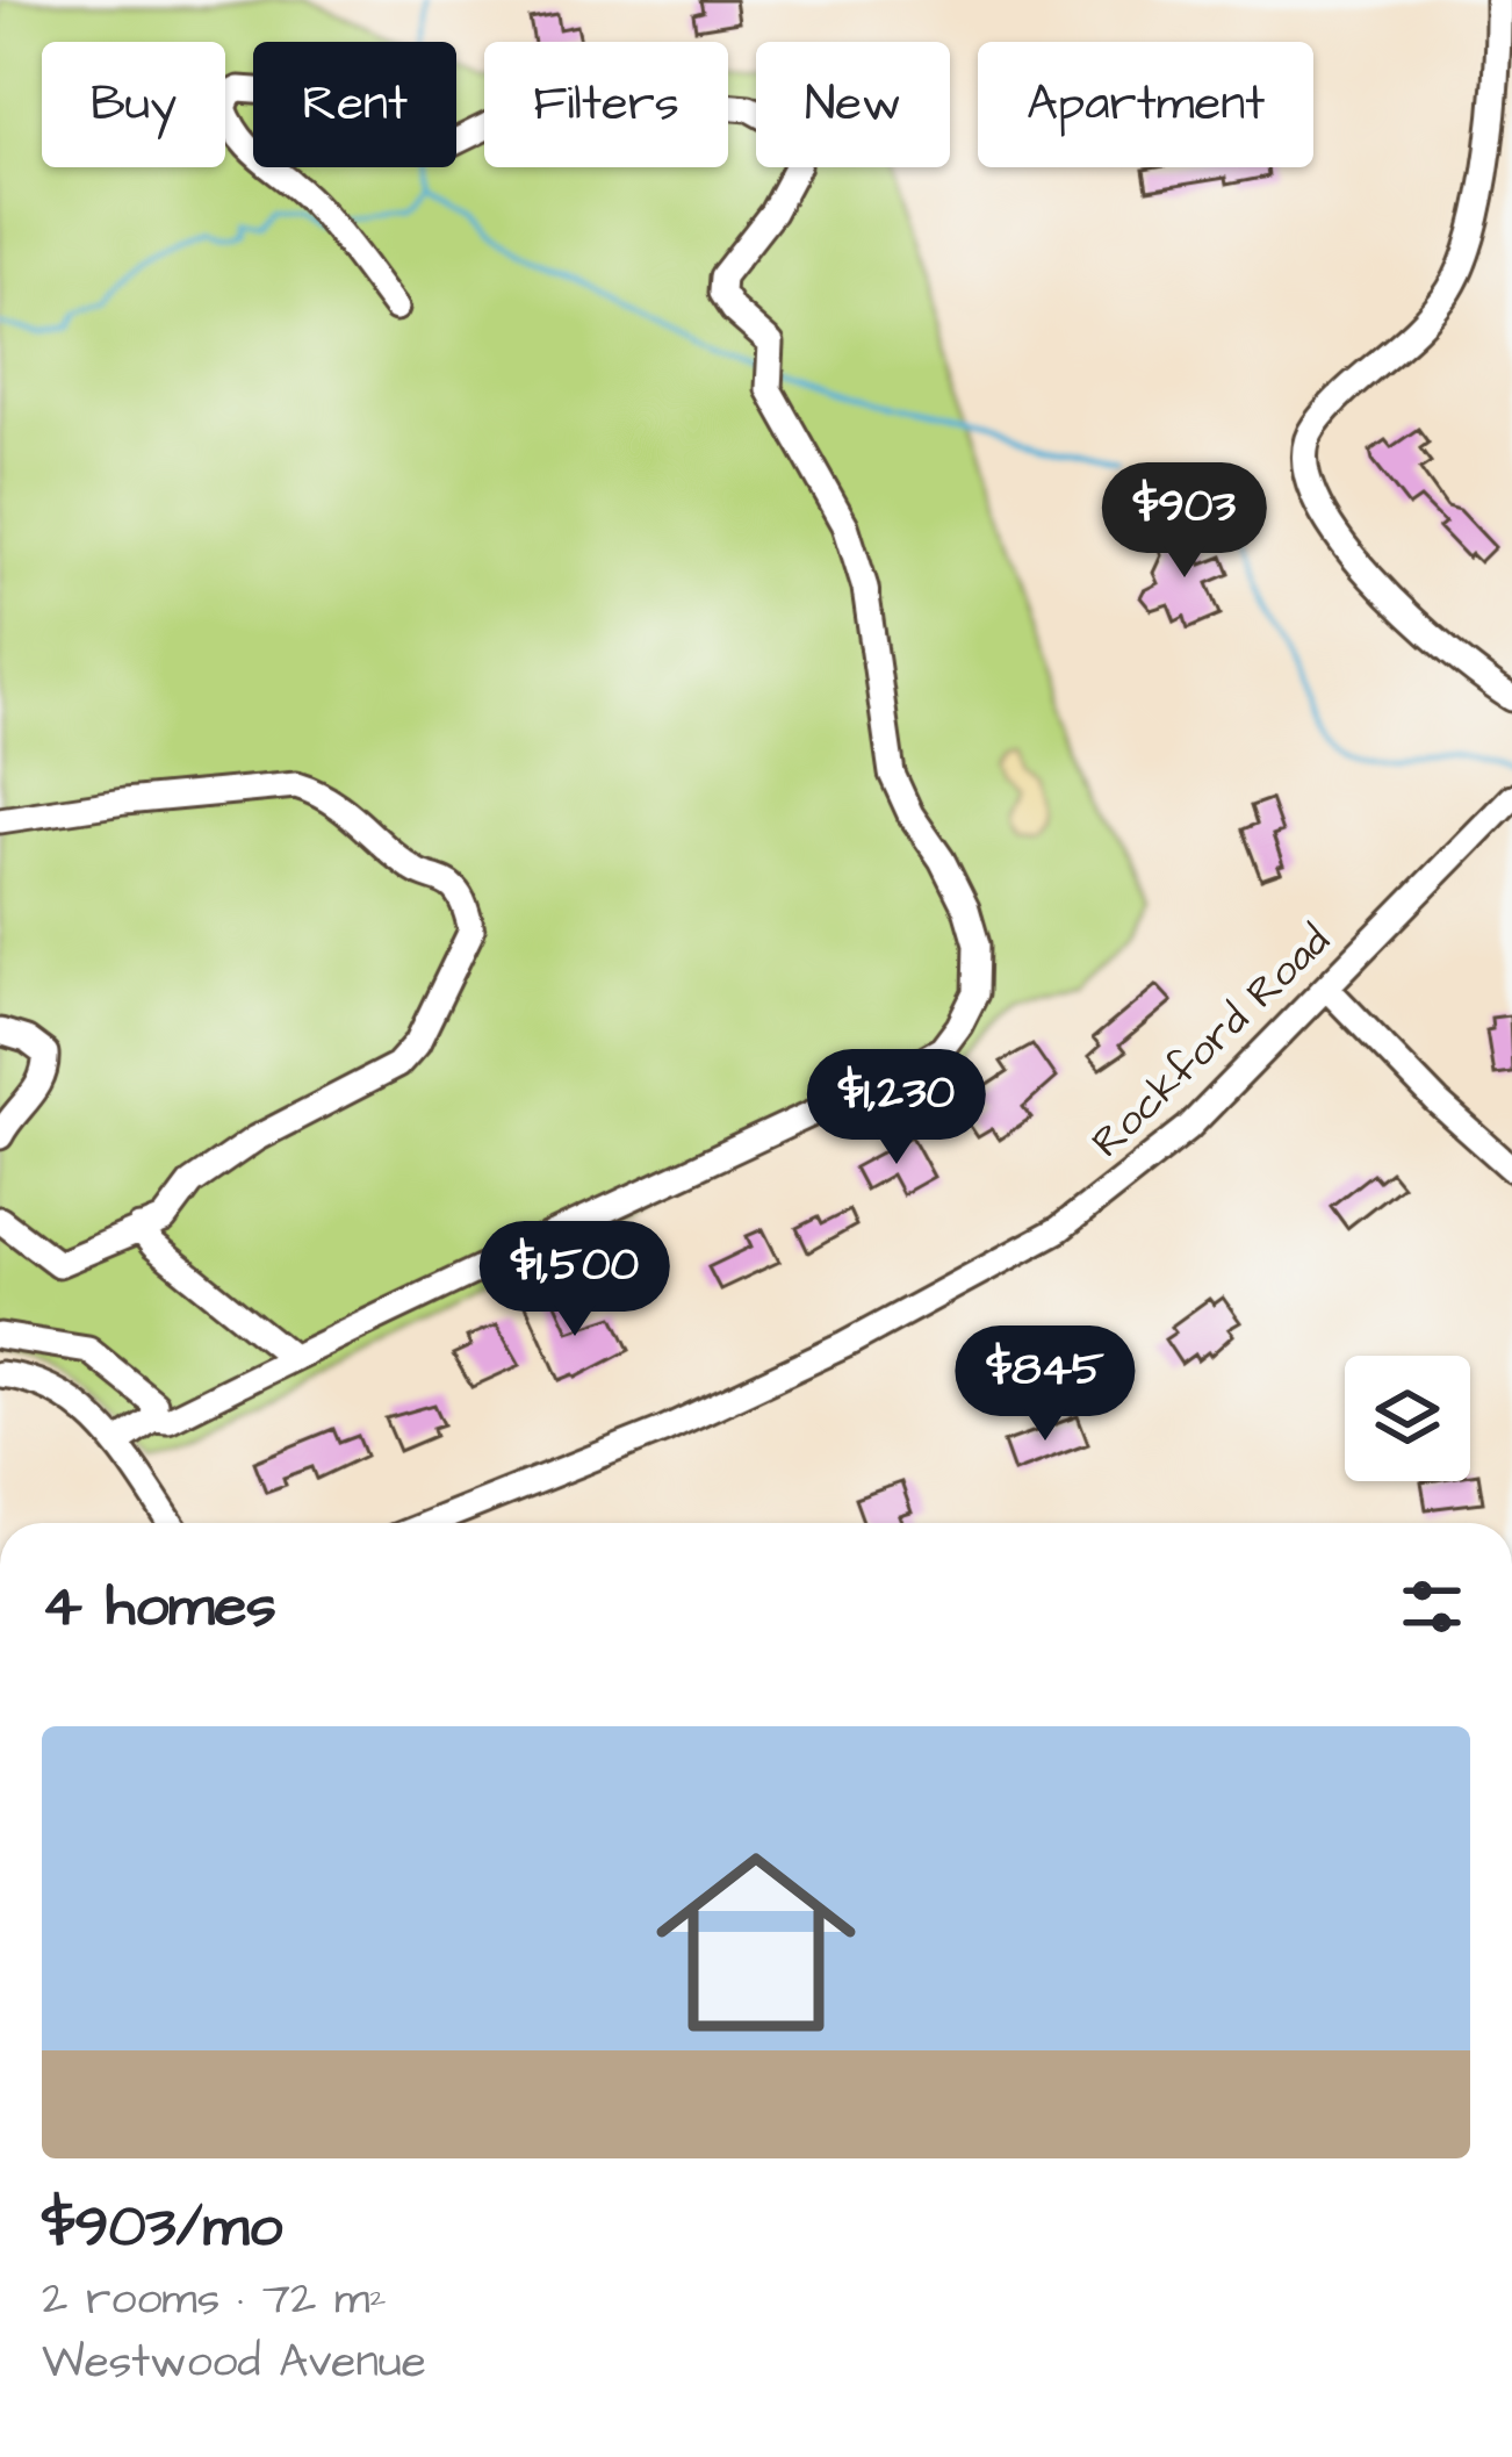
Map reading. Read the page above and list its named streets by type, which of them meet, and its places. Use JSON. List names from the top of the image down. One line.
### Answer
{"streets":{"street":["Rockford Road"]},"page":{"chip":["Buy","Rent","Filters","New","Apartment"],"price":["$903","$1,230","$1,500","$845"],"heading":"4 homes","list":[{"name":"$903/mo","note":"2 rooms · 72 m² · Westwood Avenue"}]}}
